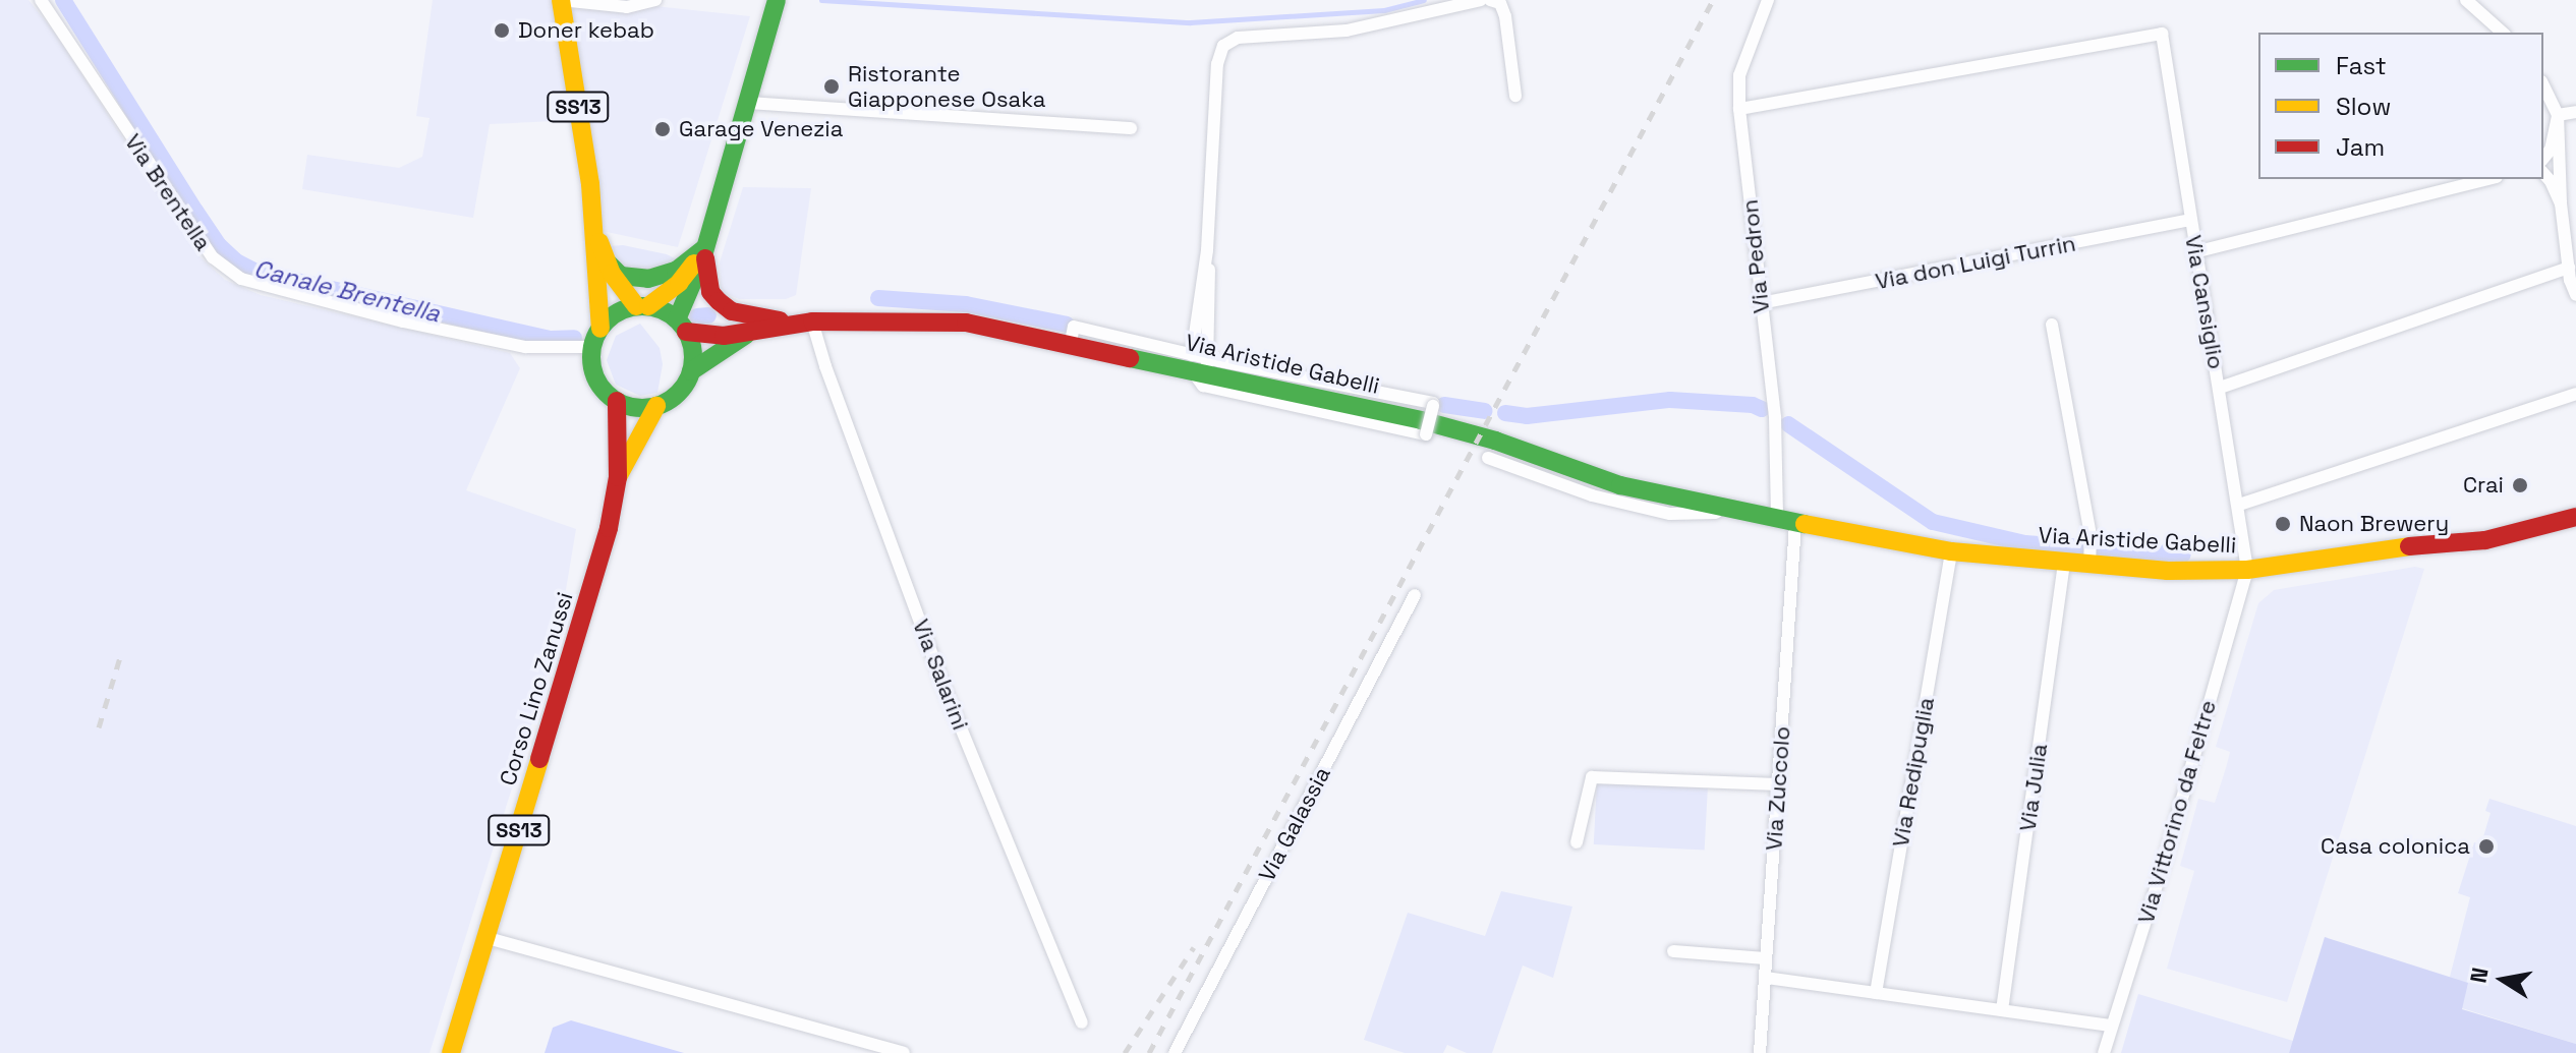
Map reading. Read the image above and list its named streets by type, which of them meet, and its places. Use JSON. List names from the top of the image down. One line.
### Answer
{"streets":{"main road":["SS13","Via Aristide Gabelli","Corso Lino Zanussi"],"street":["Via Brentella","Via Pedron","Via don Luigi Turrin","Via Cansiglio","Via Salarini","Via Redipuglia","Via Julia","Via Zuccolo","Via Vittorino da Feltre","Via Galassia"]},"crossings":[["Via Brentella","Via Aristide Gabelli"],["Via Brentella","Corso Lino Zanussi"],["Via Pedron","Via don Luigi Turrin"],["Via Pedron","Via Cansiglio"],["Via Pedron","Via Aristide Gabelli"],["Via Pedron","Via Zuccolo"],["Via don Luigi Turrin","Via Cansiglio"],["Via Cansiglio","Via Aristide Gabelli"],["Via Cansiglio","Via Vittorino da Feltre"],["Via Aristide Gabelli","Via Salarini"],["Via Aristide Gabelli","Corso Lino Zanussi"],["Via Aristide Gabelli","Via Redipuglia"],["Via Aristide Gabelli","Via Julia"],["Via Aristide Gabelli","Via Zuccolo"],["Via Aristide Gabelli","Via Vittorino da Feltre"]],"water":["Canale Brentella"],"places":["Doner kebab","Ristorante Giapponese Osaka","Garage Venezia","Crai","Naon Brewery","Casa colonica"],"legend":["Fast","Slow","Jam"],"north":"left"}
